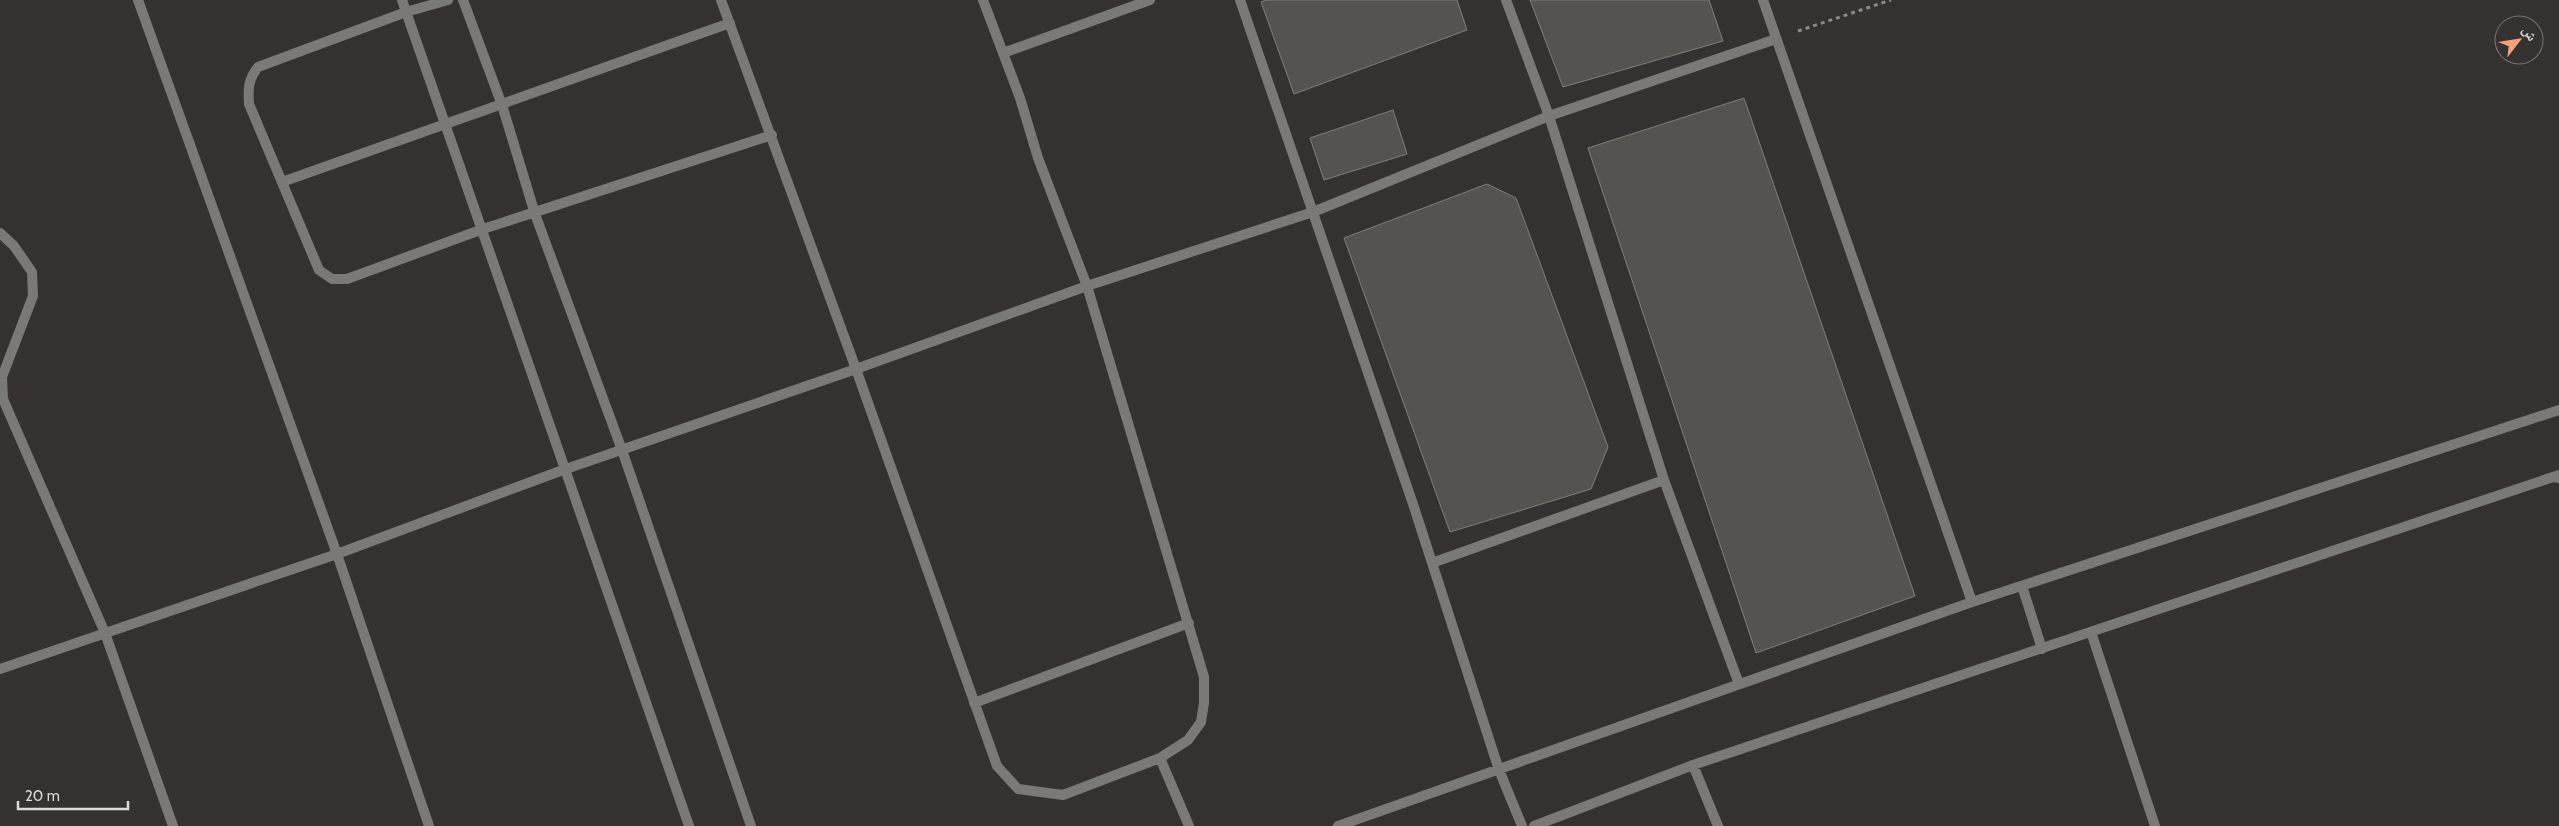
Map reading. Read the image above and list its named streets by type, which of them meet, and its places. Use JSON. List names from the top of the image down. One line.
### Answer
{"scale_bar":"20 m","north":"top right"}
